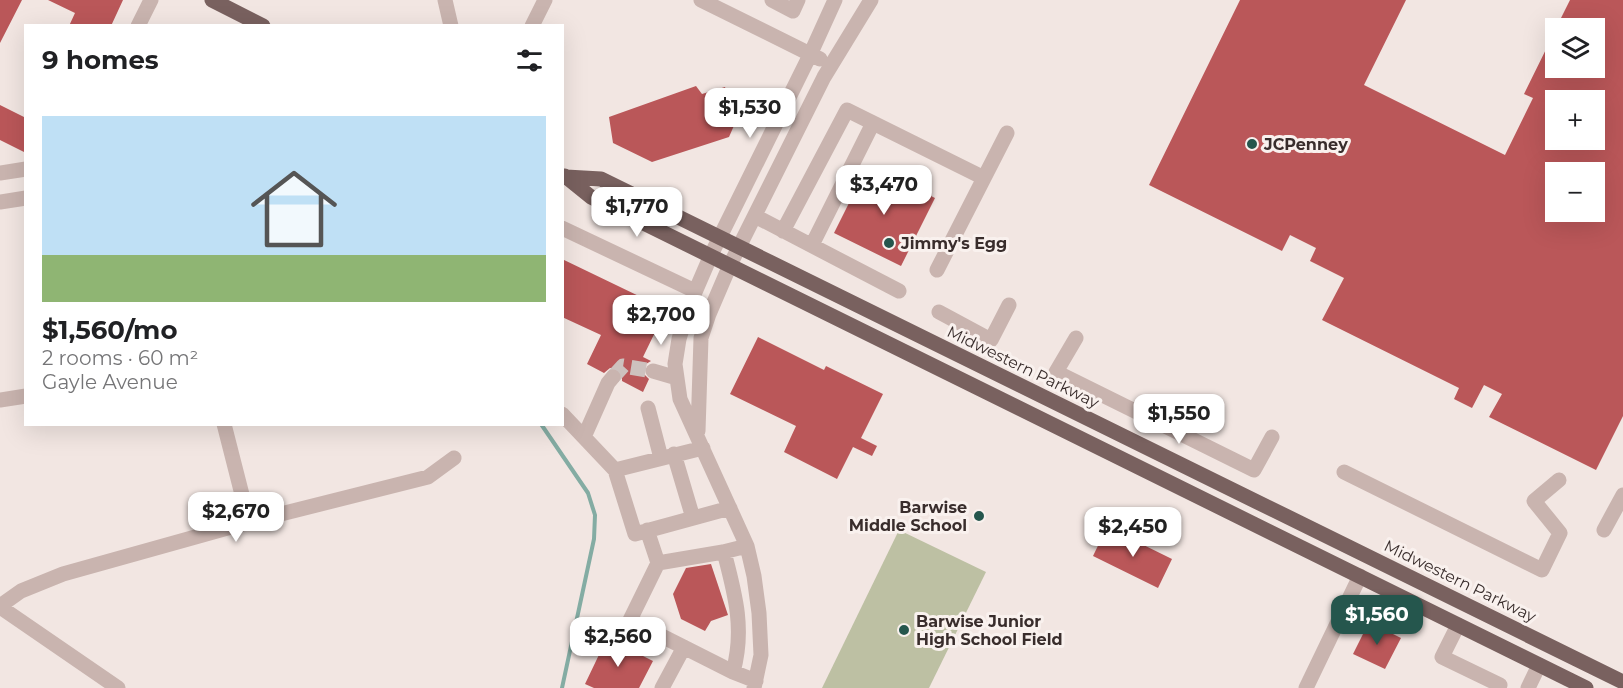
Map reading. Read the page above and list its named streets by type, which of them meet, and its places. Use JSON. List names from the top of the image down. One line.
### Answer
{"streets":{"main road":["Midwestern Parkway"]},"places":["JCPenney","Jimmy's Egg","Barwise Middle School","Barwise Junior High School Field"],"page":{"map_buttons":["+","−"],"heading":"9 homes","price":["$1,530","$3,470","$1,770","$2,700","$1,550","$2,670","$2,450","$1,560","$2,560"],"list":[{"name":"$1,560/mo","note":"2 rooms · 60 m² · Gayle Avenue"}]}}
